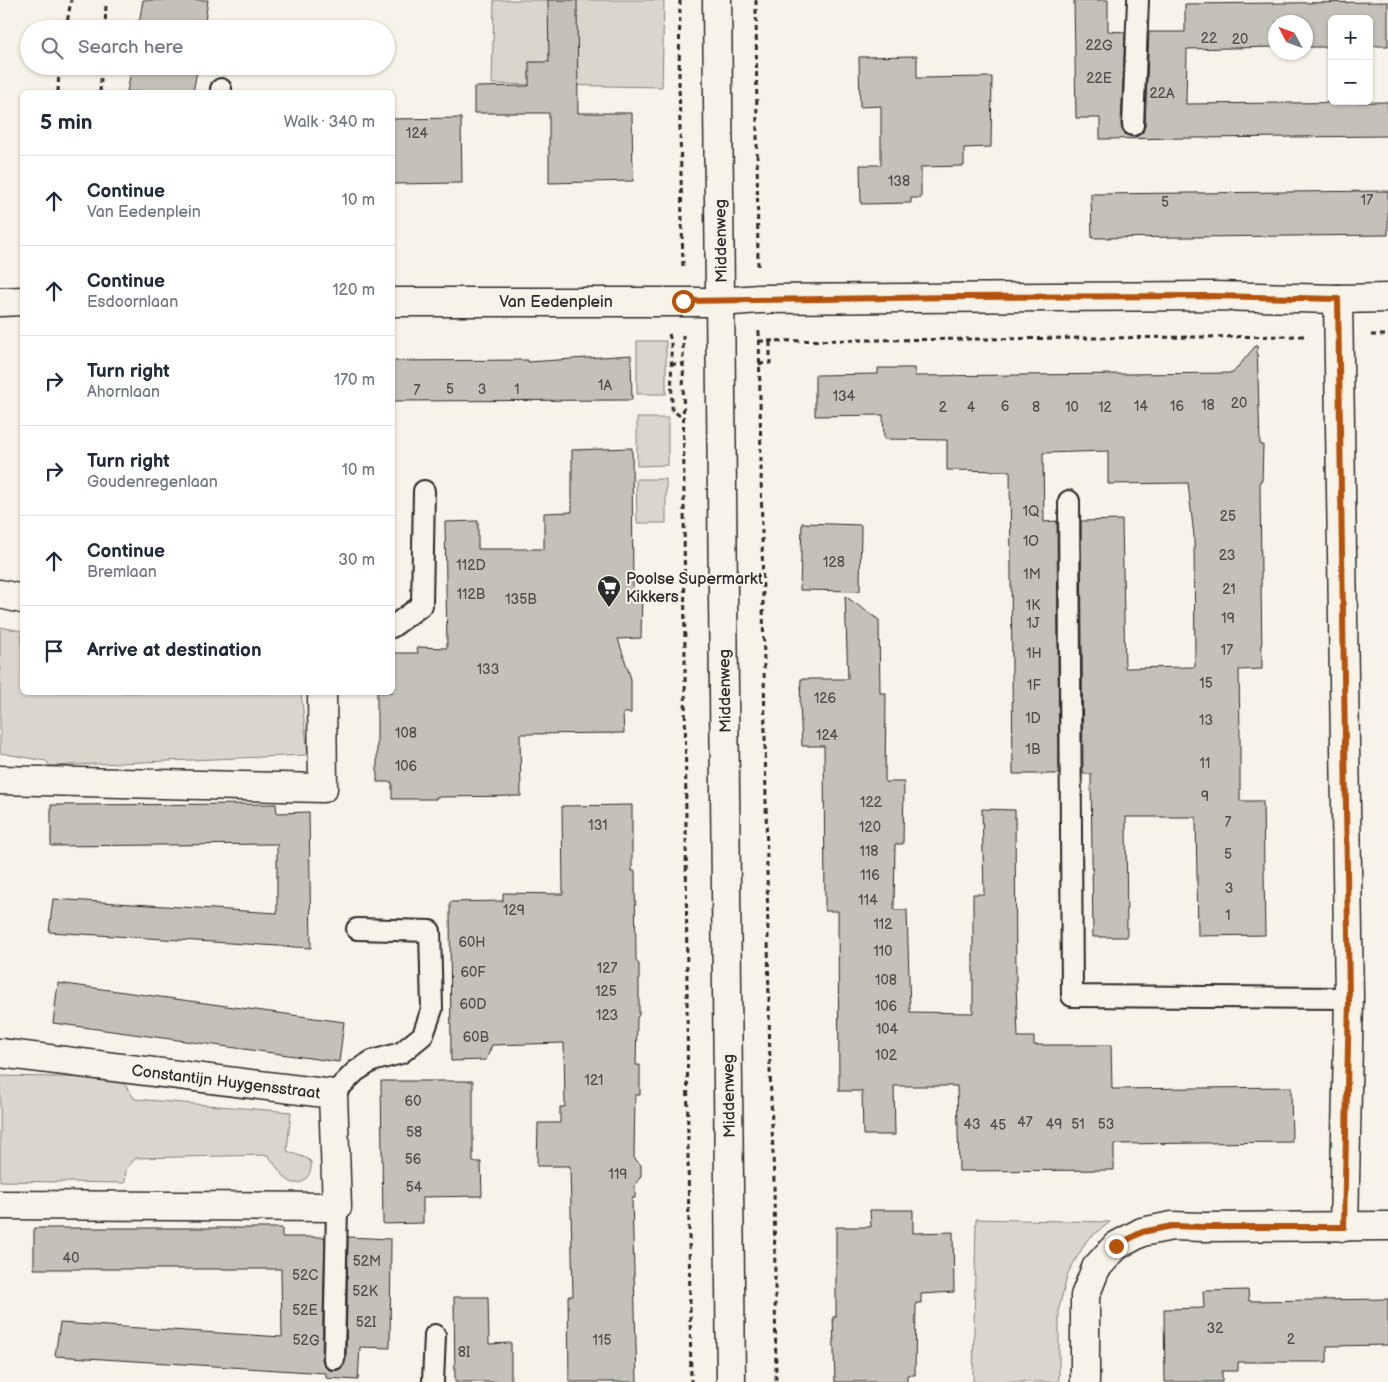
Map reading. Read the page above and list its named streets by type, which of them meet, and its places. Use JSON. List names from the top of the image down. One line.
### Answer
{"streets":{"street":["Middenweg","Van Eedenplein","Constantijn Huygensstraat"]},"crossings":[["Middenweg","Van Eedenplein"]],"places":{"supermarket":["Poolse Supermarkt Kikkers"]},"house_numbers":["22","20","22G","22E","22A","124","138","17","5","1A","5","3","1","7","134","20","18","6","14","16","2","4","8","10","12","1Q","25","1O","23","128","112D","1M","21","112B","135B","1K","19","1J","17","1H","133","15","1F","126","1D","13","108","124","1B","11","106","9","122","7","131","120","118","5","116","3","114","129","1","112","60H","110","127","60F","108","125","60D","106","123","104","60B","102","121","60","47","43","49","51","53","45","58","56","119","54","40","52M","52C","52K","52E","52I","32","2","52G","115","8I"],"north":"top left","page":{"map_buttons":["+","−"],"search":"Search here","heading":["5 min","Walk · 340 m"],"list":[["Continue","Van Eedenplein","10 m"],["Continue","Esdoornlaan","120 m"],["Turn right","Ahornlaan","170 m"],["Turn right","Goudenregenlaan","10 m"],["Continue","Bremlaan","30 m"],"Arrive at destination"]}}
